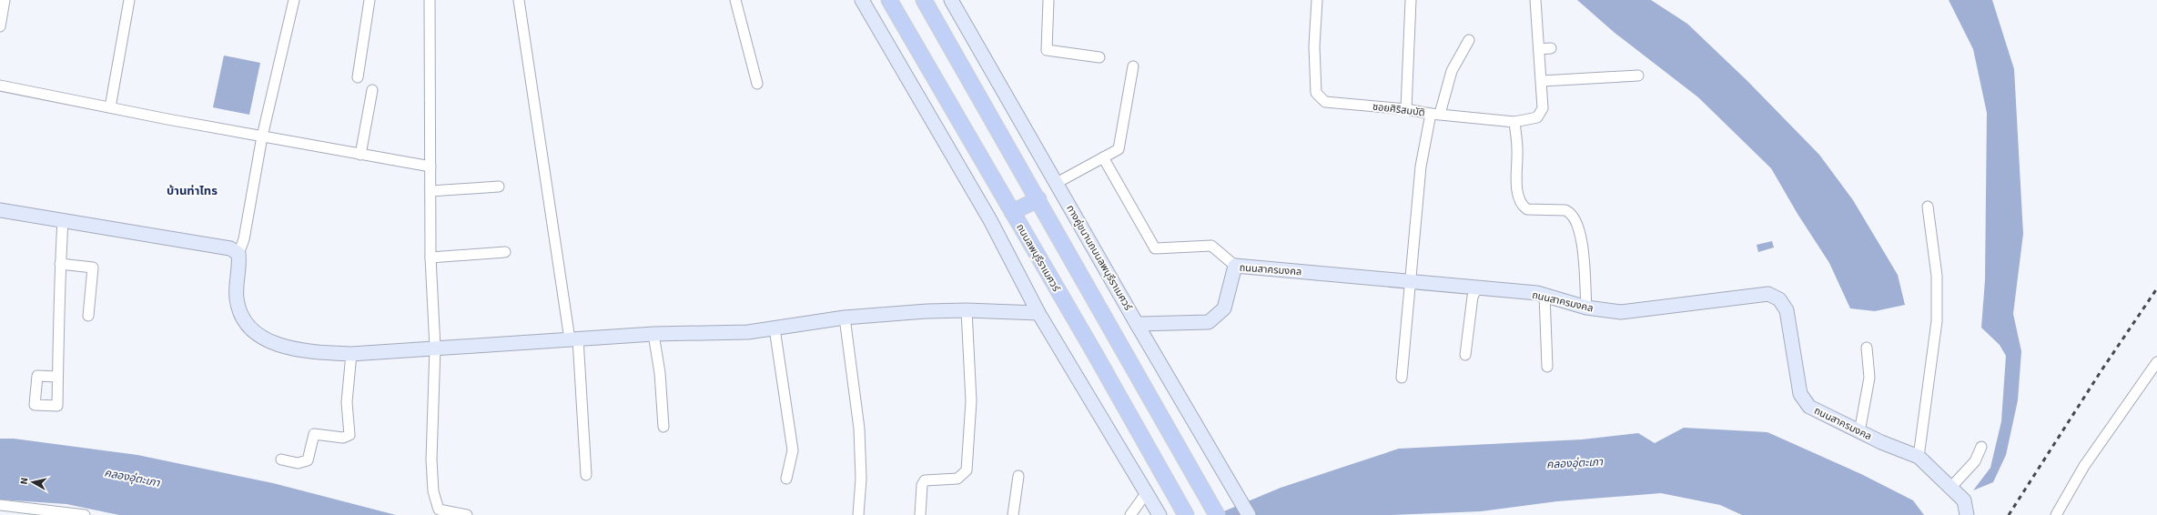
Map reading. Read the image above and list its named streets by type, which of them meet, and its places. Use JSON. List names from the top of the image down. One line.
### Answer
{"streets":{"main road":["ถนนลพบุรีราเมศวร์"],"street":["ซอยศิริสมบัติ","ทางคู่ขนานถนนลพบุรีราเมศวร์","ถนนสาครมงคล"]},"crossings":[["ซอยศิริสมบัติ","ถนนสาครมงคล"],["ทางคู่ขนานถนนลพบุรีราเมศวร์","ถนนสาครมงคล"]],"districts":["บ้านท่าไทร"],"water":["คลองอุ่ตะเภา"],"north":"left"}
